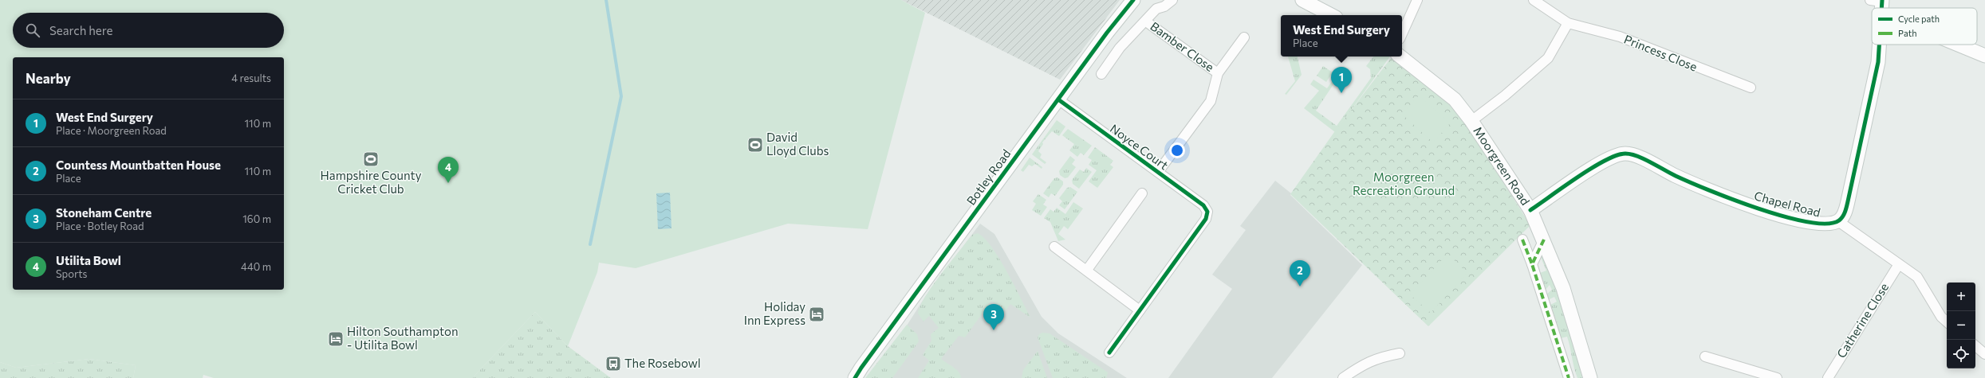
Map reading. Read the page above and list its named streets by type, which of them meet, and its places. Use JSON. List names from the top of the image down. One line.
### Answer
{"streets":{"street":["Bamber Close","Princess Close","Noyce Court","Moorgreen Road","Botley Road","Chapel Road","Catherine Close"]},"crossings":[["Bamber Close","Noyce Court"],["Noyce Court","Botley Road"],["Moorgreen Road","Chapel Road"]],"parks":["Moorgreen Recreation Ground"],"places":{"sports":["David Lloyd Clubs","Hampshire County Cricket Club"],"hotel":["Holiday Inn Express","Hilton Southampton - Utilita Bowl"],"bus stop":["The Rosebowl"]},"legend":["Cycle path","Path"],"page":{"search":"Search here","popup":["West End Surgery","Place"],"heading":["Nearby","4 results"],"pins":["1","4","2","3"],"list":[{"mark":"1","name":"West End Surgery","note":"Place · Moorgreen Road","value":"110 m"},{"mark":"2","name":"Countess Mountbatten House","note":"Place","value":"110 m"},{"mark":"3","name":"Stoneham Centre","note":"Place · Botley Road","value":"160 m"},{"mark":"4","name":"Utilita Bowl","note":"Sports","value":"440 m"}],"map_buttons":["+","−"]}}
